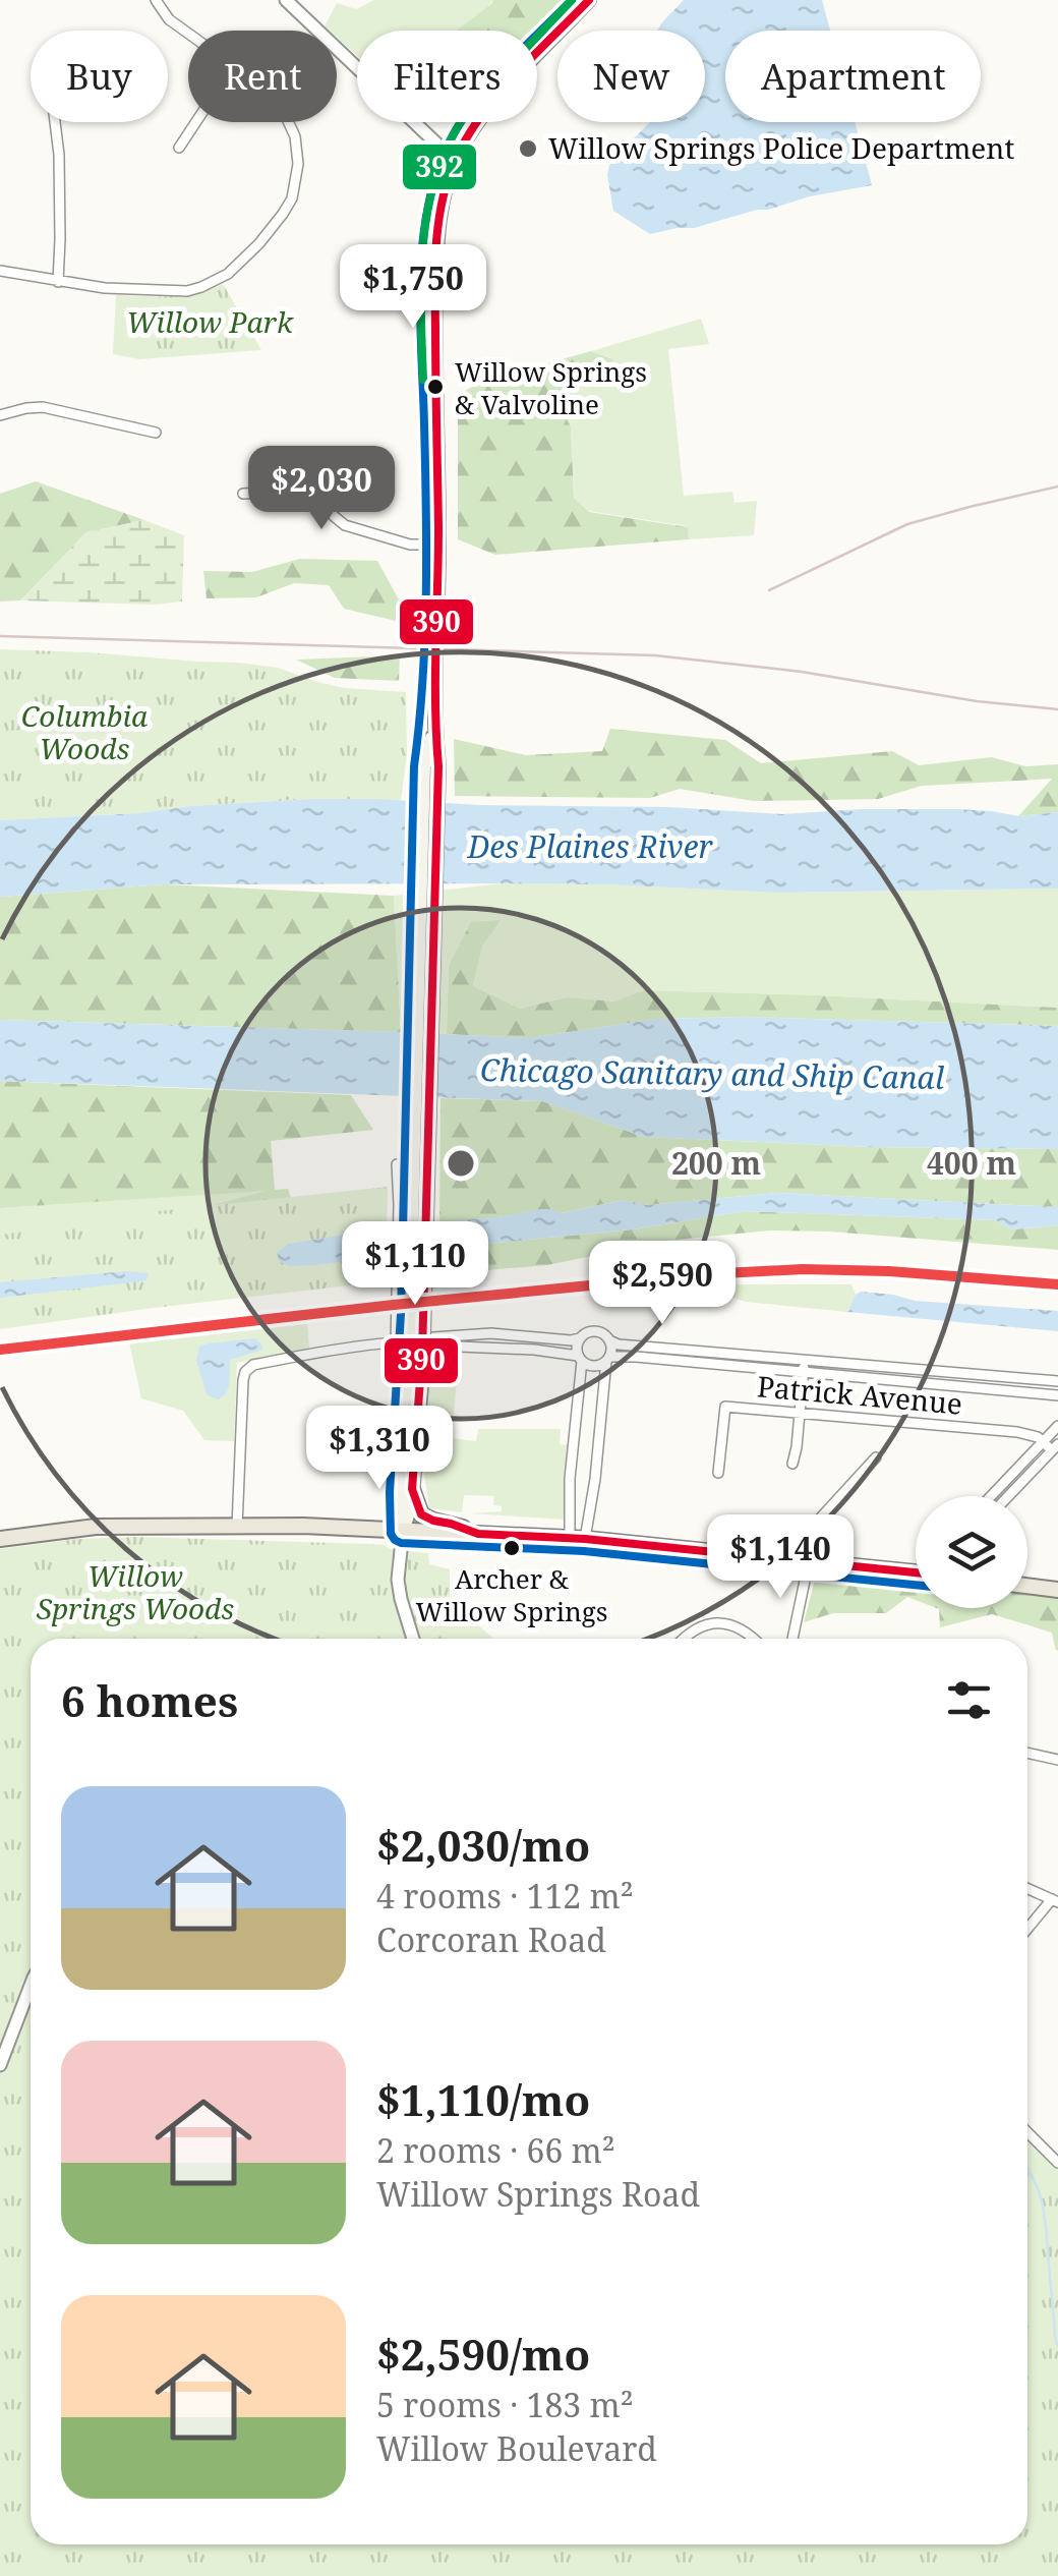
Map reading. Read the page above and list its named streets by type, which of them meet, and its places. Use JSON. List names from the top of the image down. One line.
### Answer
{"streets":{"street":["Patrick Avenue"]},"water":["Des Plaines River","Chicago Sanitary and Ship Canal"],"parks":["Willow Park","Columbia Woods","Willow Springs Woods"],"places":["Willow Springs Police Department","Willow Springs & Valvoline","Archer & Willow Springs"],"lines":["transit line 390","transit line 392"],"page":{"chip":["Buy","Rent","Filters","New","Apartment"],"price":["$1,750","$2,030","$1,110","$2,590","$1,310","$1,140"],"heading":"6 homes","list":[{"name":"$2,030/mo","note":"4 rooms · 112 m² · Corcoran Road"},{"name":"$1,110/mo","note":"2 rooms · 66 m² · Willow Springs Road"},{"name":"$2,590/mo","note":"5 rooms · 183 m² · Willow Boulevard"}]},"rings":["200 m","400 m"]}
